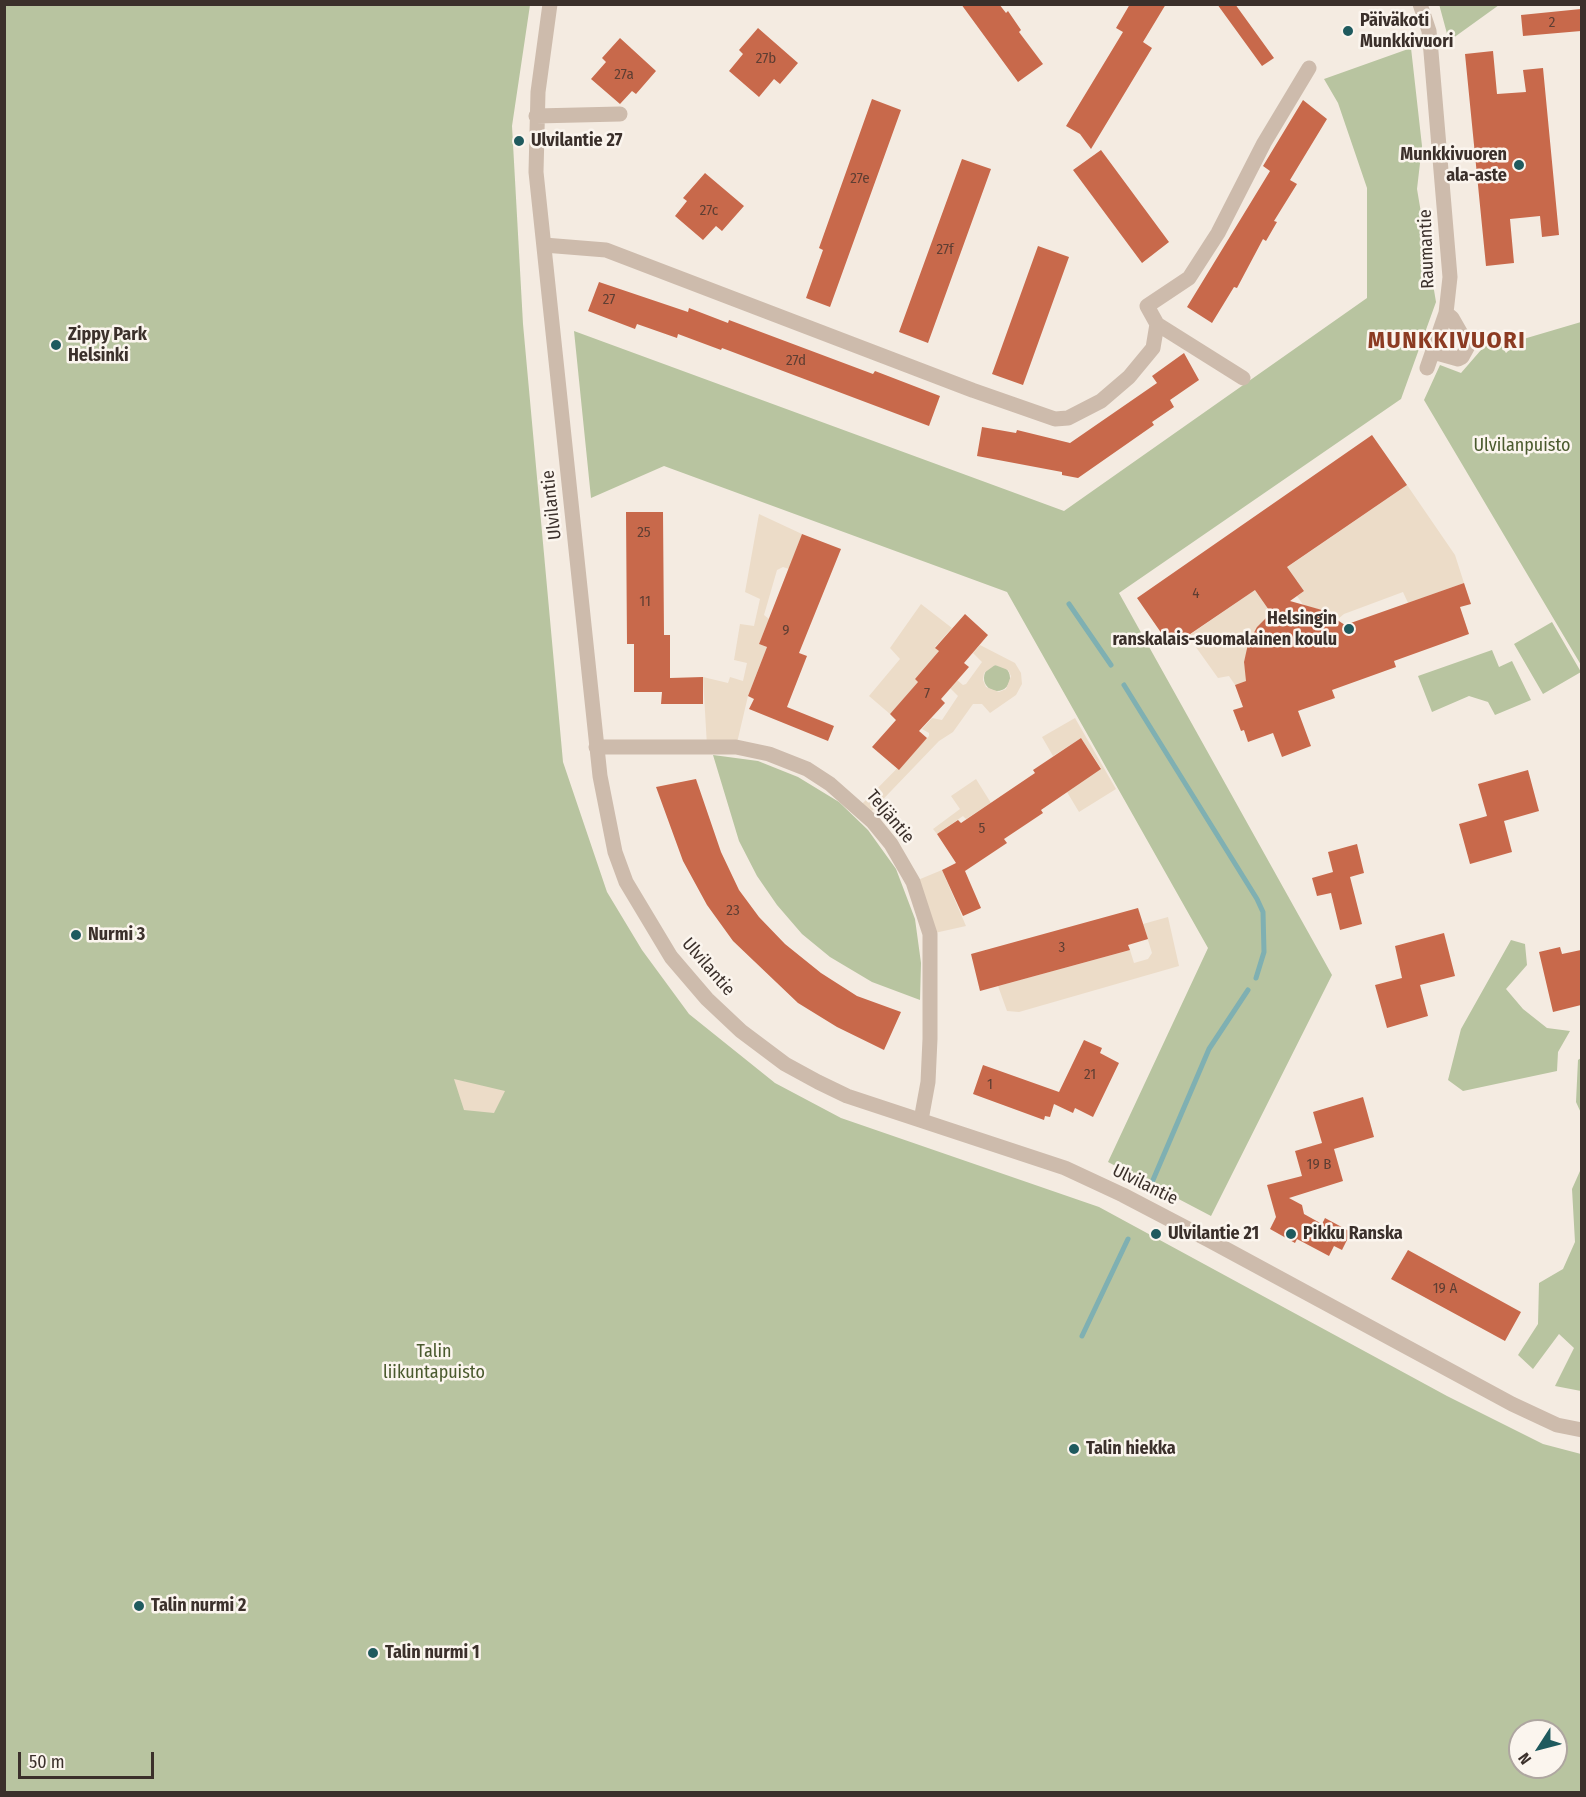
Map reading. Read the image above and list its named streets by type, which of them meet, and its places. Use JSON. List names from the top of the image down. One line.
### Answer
{"streets":{"street":["Raumantie","Ulvilantie","Teljäntie"]},"crossings":[["Ulvilantie","Teljäntie"]],"districts":["MUNKKIVUORI"],"parks":["Ulvilanpuisto","Talin liikuntapuisto"],"places":["Päiväkoti Munkkivuori","Ulvilantie 27","Munkkivuoren ala-aste","Zippy Park Helsinki","Helsingin ranskalais-suomalainen koulu","Nurmi 3","Ulvilantie 21","Pikku Ranska","Talin hiekka","Talin nurmi 2","Talin nurmi 1"],"house_numbers":["2","27b","27a","27e","27c","27f","27","27d","25","4","11","9","7","5","23","3","21","1","19 B","19 A"],"scale_bar":"50 m","north":"bottom left"}
